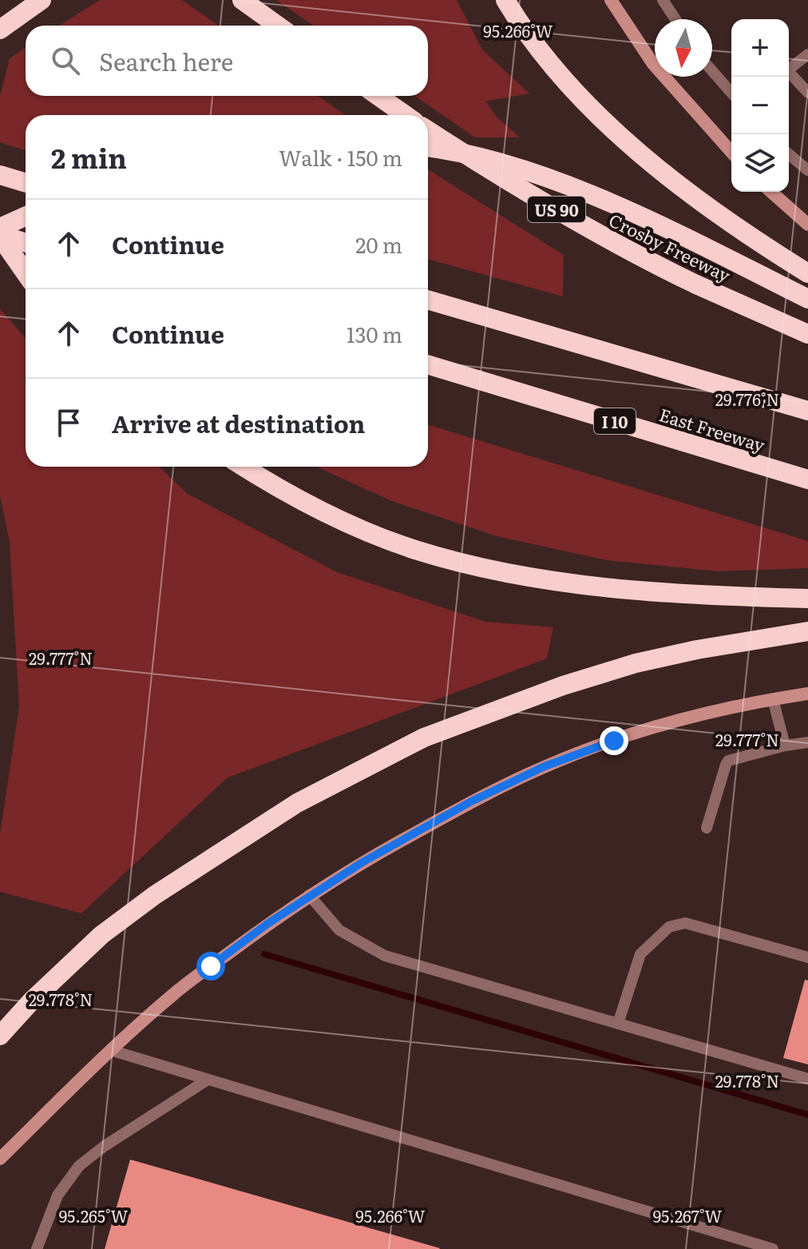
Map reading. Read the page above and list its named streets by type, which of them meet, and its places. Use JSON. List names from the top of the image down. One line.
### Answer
{"streets":{"highway":["US 90","Crosby Freeway","I 10","East Freeway"]},"north":"bottom","page":{"map_buttons":["+","−"],"search":"Search here","heading":["2 min","Walk · 150 m"],"list":[["Continue","20 m"],["Continue","130 m"],"Arrive at destination"]},"coordinates":["95.266°W","29.776°N","29.777°N","29.778°N","95.265°W","95.267°W"]}
